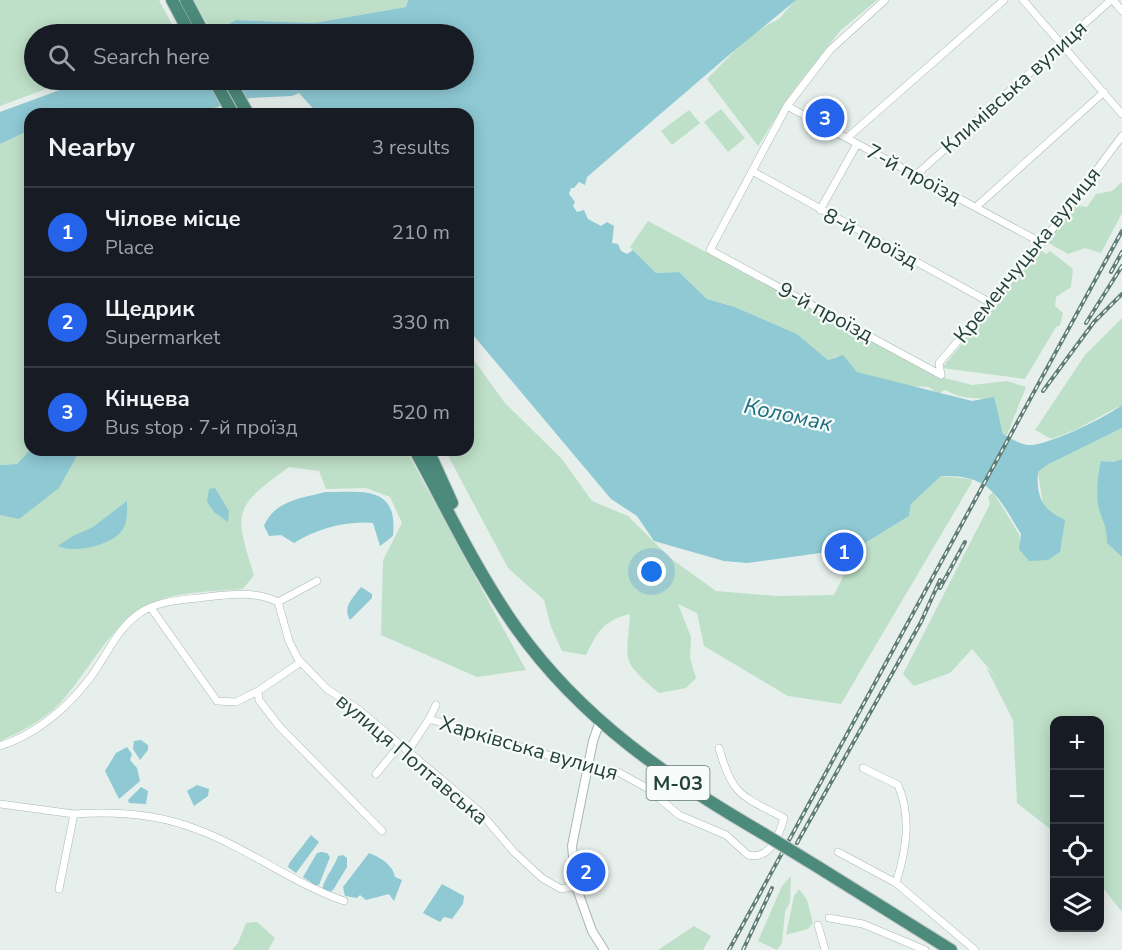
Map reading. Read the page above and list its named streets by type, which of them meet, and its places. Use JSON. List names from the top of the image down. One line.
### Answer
{"streets":{"highway":["М-03"],"street":["Климівська вулиця","7-й проїзд","8-й проїзд","Кременчуцька вулиця","9-й проїзд","Харківська вулиця","вулиця Полтавська"]},"crossings":[["Климівська вулиця","7-й проїзд"],["7-й проїзд","Кременчуцька вулиця"],["8-й проїзд","Кременчуцька вулиця"],["8-й проїзд","9-й проїзд"],["Кременчуцька вулиця","9-й проїзд"],["Харківська вулиця","вулиця Полтавська"]],"water":["Коломак"],"page":{"search":"Search here","pins":["3","1","2"],"heading":["Nearby","3 results"],"list":[{"mark":"1","name":"Чілове місце","note":"Place","value":"210 m"},{"mark":"2","name":"Щедрик","note":"Supermarket","value":"330 m"},{"mark":"3","name":"Кінцева","note":"Bus stop · 7-й проїзд","value":"520 m"}],"map_buttons":["+","−"]}}
